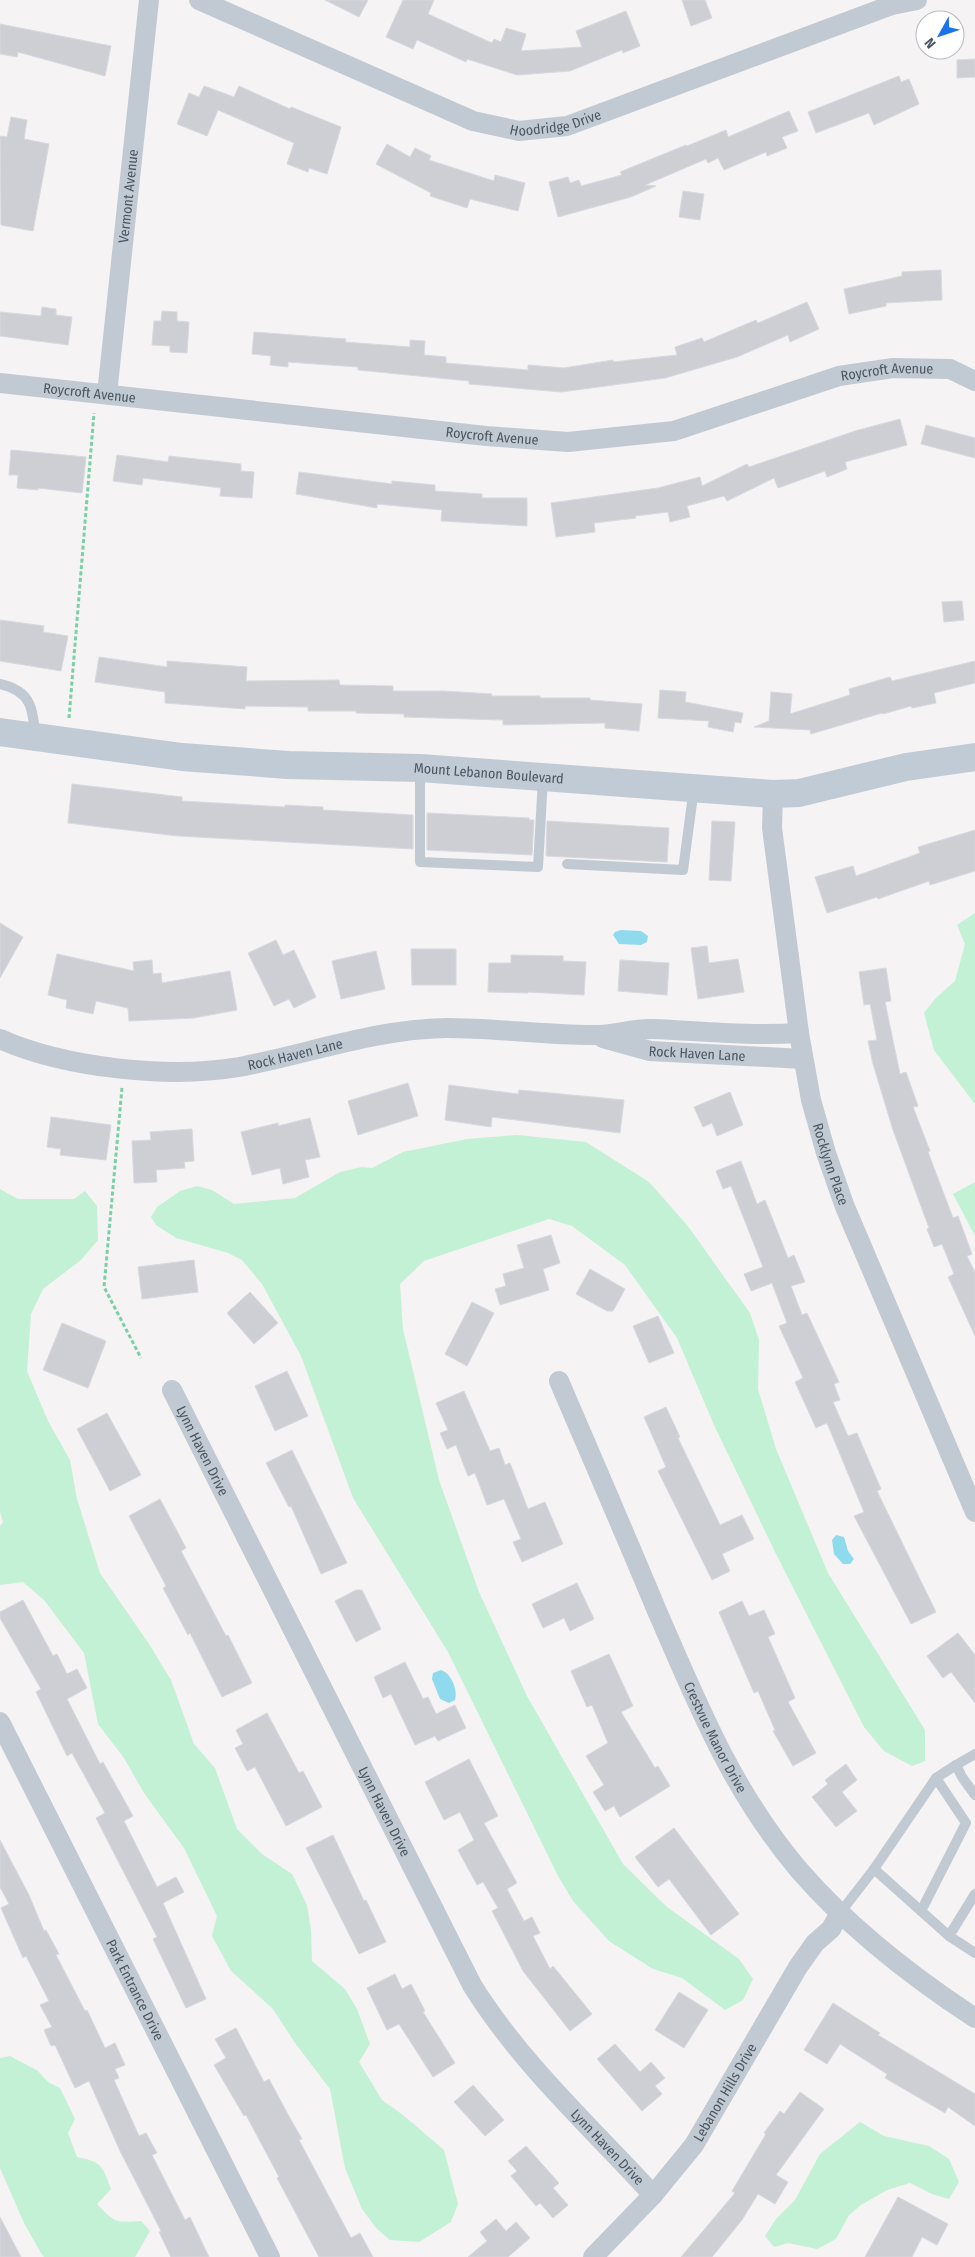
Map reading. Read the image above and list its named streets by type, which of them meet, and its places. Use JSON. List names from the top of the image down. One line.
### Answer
{"streets":{"street":["Hoodridge Drive","Vermont Avenue","Roycroft Avenue","Mount Lebanon Boulevard","Rock Haven Lane","Rocklynn Place","Lynn Haven Drive","Crestvue Manor Drive","Park Entrance Drive","Lebanon Hills Drive"]},"crossings":[["Vermont Avenue","Roycroft Avenue"],["Mount Lebanon Boulevard","Rocklynn Place"],["Rock Haven Lane","Rocklynn Place"],["Lynn Haven Drive","Lebanon Hills Drive"],["Crestvue Manor Drive","Lebanon Hills Drive"]],"north":"bottom left"}
